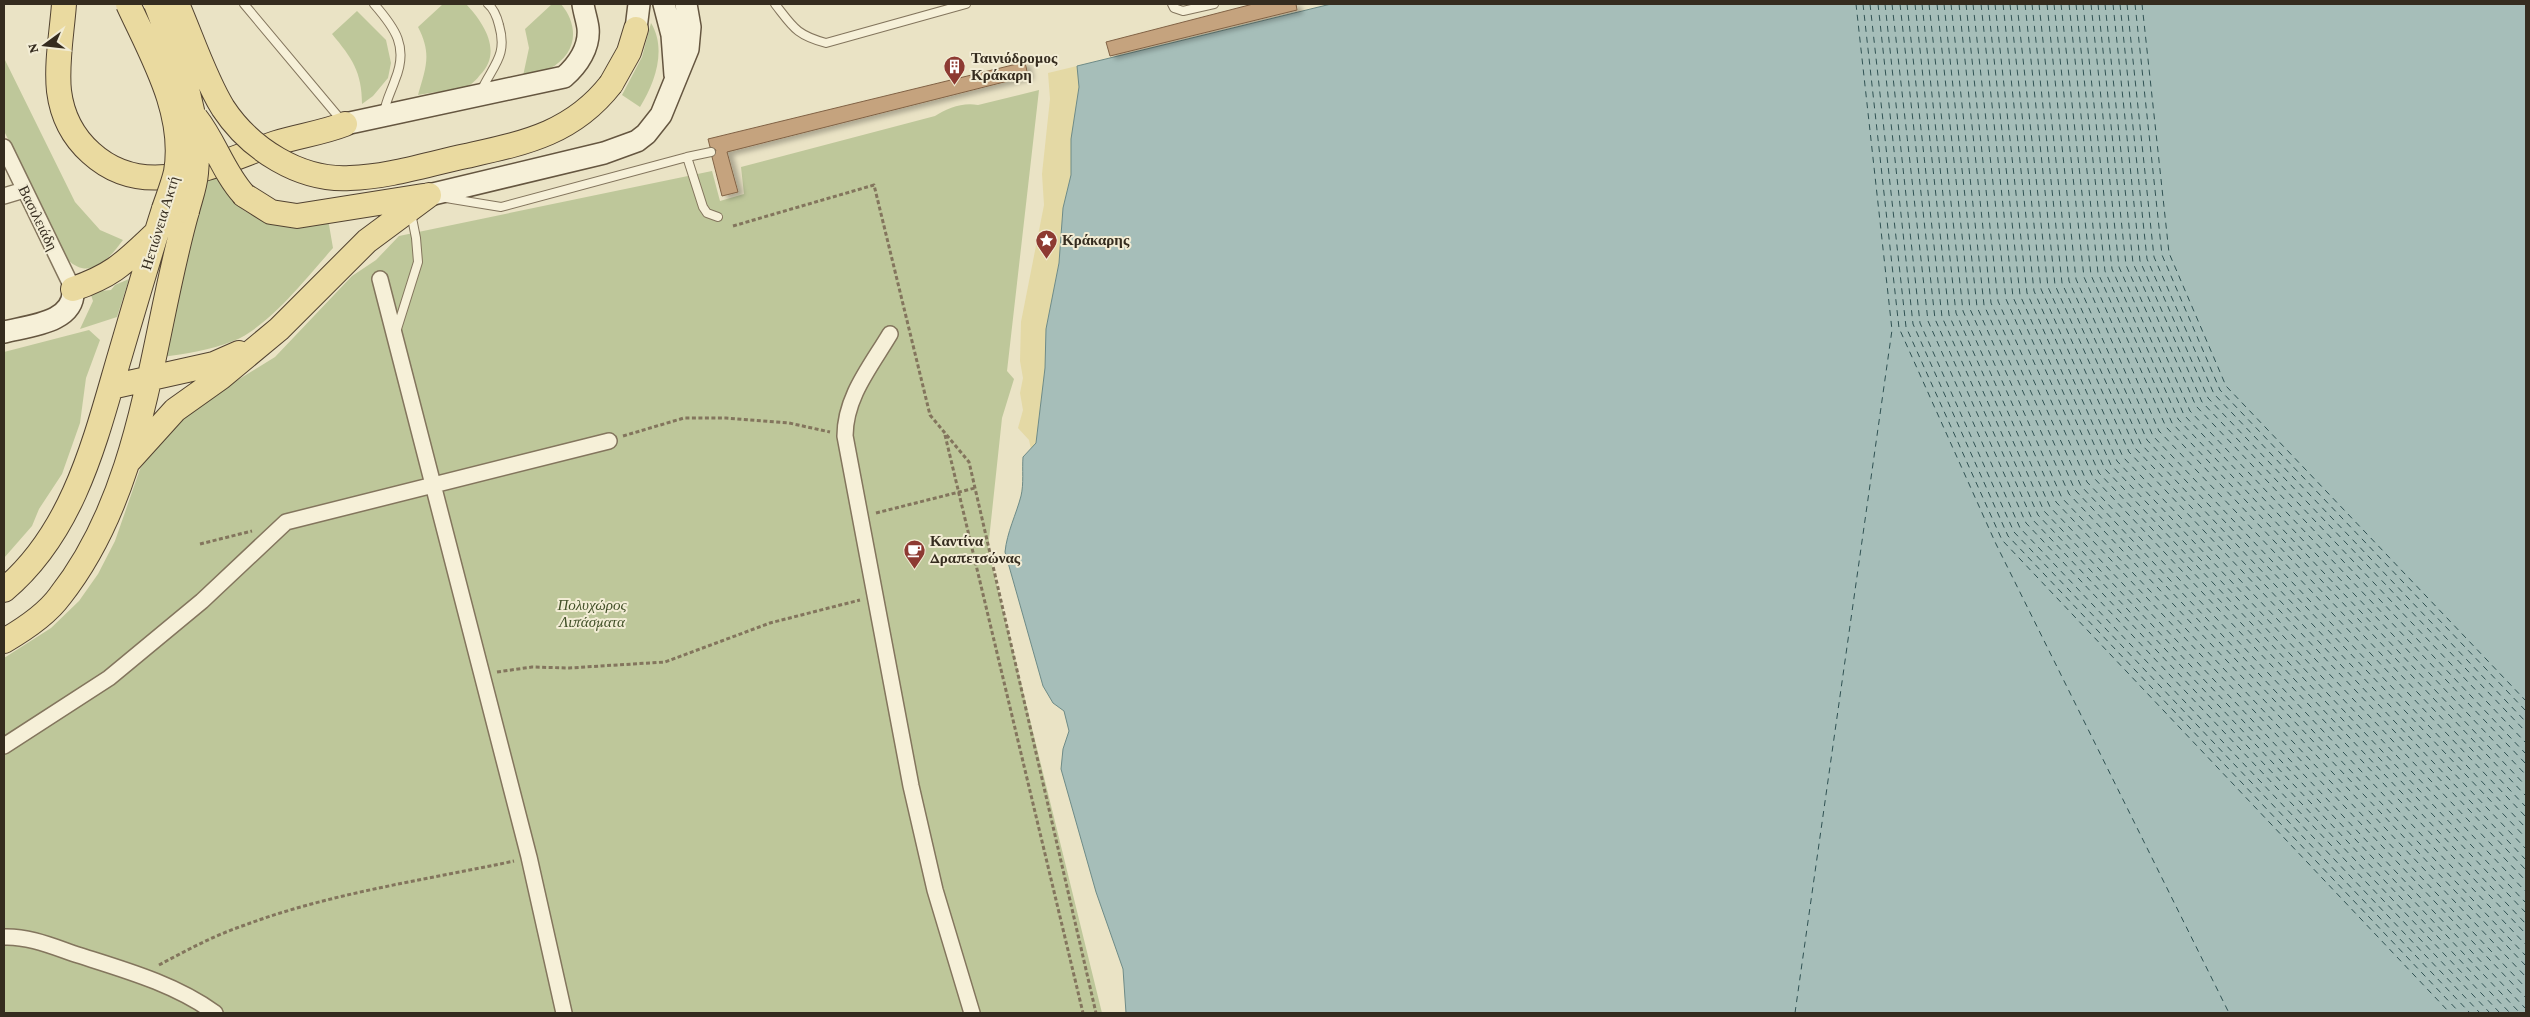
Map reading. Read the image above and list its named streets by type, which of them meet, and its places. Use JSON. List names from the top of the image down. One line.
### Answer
{"streets":{"main road":["Ηετιώνεια Ακτή"],"street":["Βασιλειάδη"]},"parks":["Πολυχώρος Λιπάσματα"],"places":{"building":["Ταινιόδρομος Κράκαρη"],"place":["Κράκαρης"],"cafe":["Καντίνα Δραπετσώνας"]},"north":"left"}
